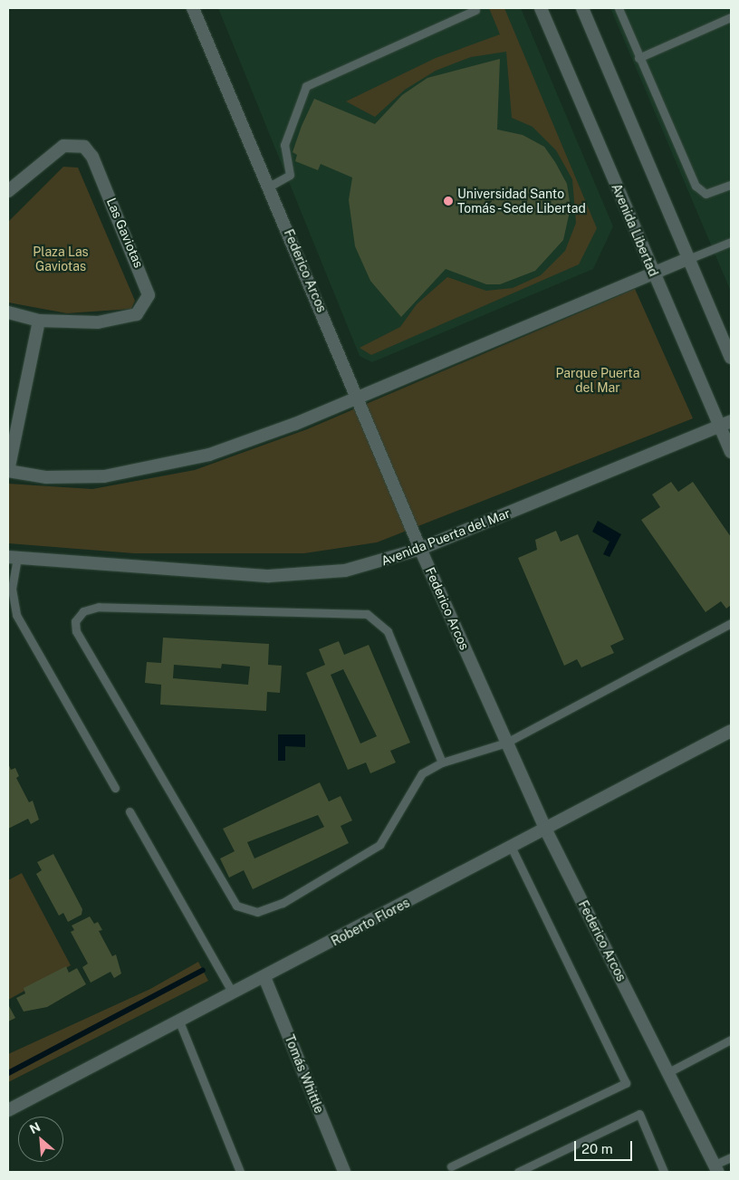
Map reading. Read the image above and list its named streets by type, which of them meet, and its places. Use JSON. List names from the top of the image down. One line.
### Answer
{"streets":{"street":["Avenida Libertad","Las Gaviotas","Federico Arcos","Avenida Puerta del Mar","Roberto Flores","Tomás Whittle"]},"crossings":[["Avenida Libertad","Avenida Puerta del Mar"],["Federico Arcos","Avenida Puerta del Mar"],["Federico Arcos","Roberto Flores"],["Roberto Flores","Tomás Whittle"]],"parks":["Plaza Las Gaviotas","Parque Puerta del Mar"],"places":["Universidad Santo Tomás - Sede Libertad"],"scale_bar":"20 m","north":"top left"}
